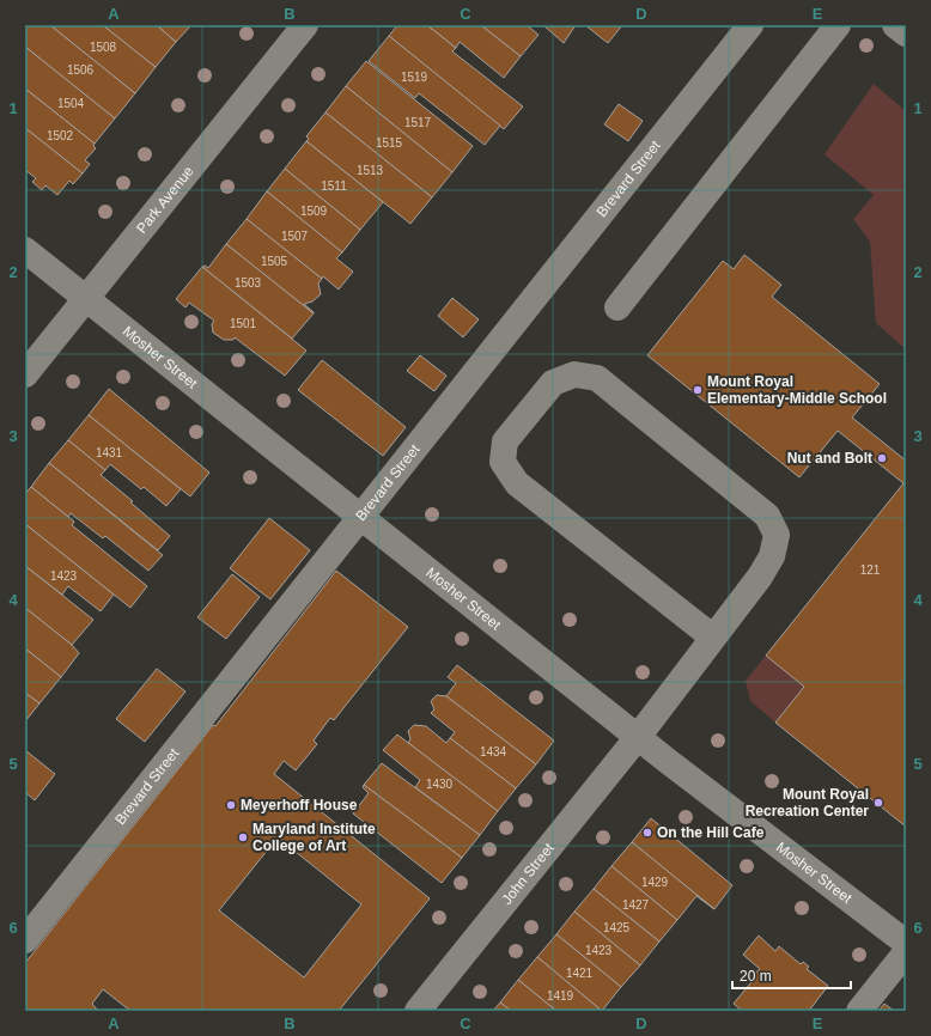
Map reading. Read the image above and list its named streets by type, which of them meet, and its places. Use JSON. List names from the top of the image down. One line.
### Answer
{"streets":{"street":["Brevard Street","Park Avenue","Mosher Street","John Street"]},"crossings":[["Brevard Street","Mosher Street"],["Park Avenue","Mosher Street"],["Mosher Street","John Street"]],"places":["Mount Royal Elementary-Middle School","Nut and Bolt","Mount Royal Recreation Center","Meyerhoff House","On the Hill Cafe","Maryland Institute College of Art"],"house_numbers":["1508","1506","1519","1504","1517","1502","1515","1513","1511","1509","1507","1505","1503","1501","1431","121","1423","1434","1430","1429","1427","1425","1423","1421","1419"],"scale_bar":"20 m","grid":{"columns":["A","B","C","D","E"],"rows":["1","2","3","4","5","6"]}}
